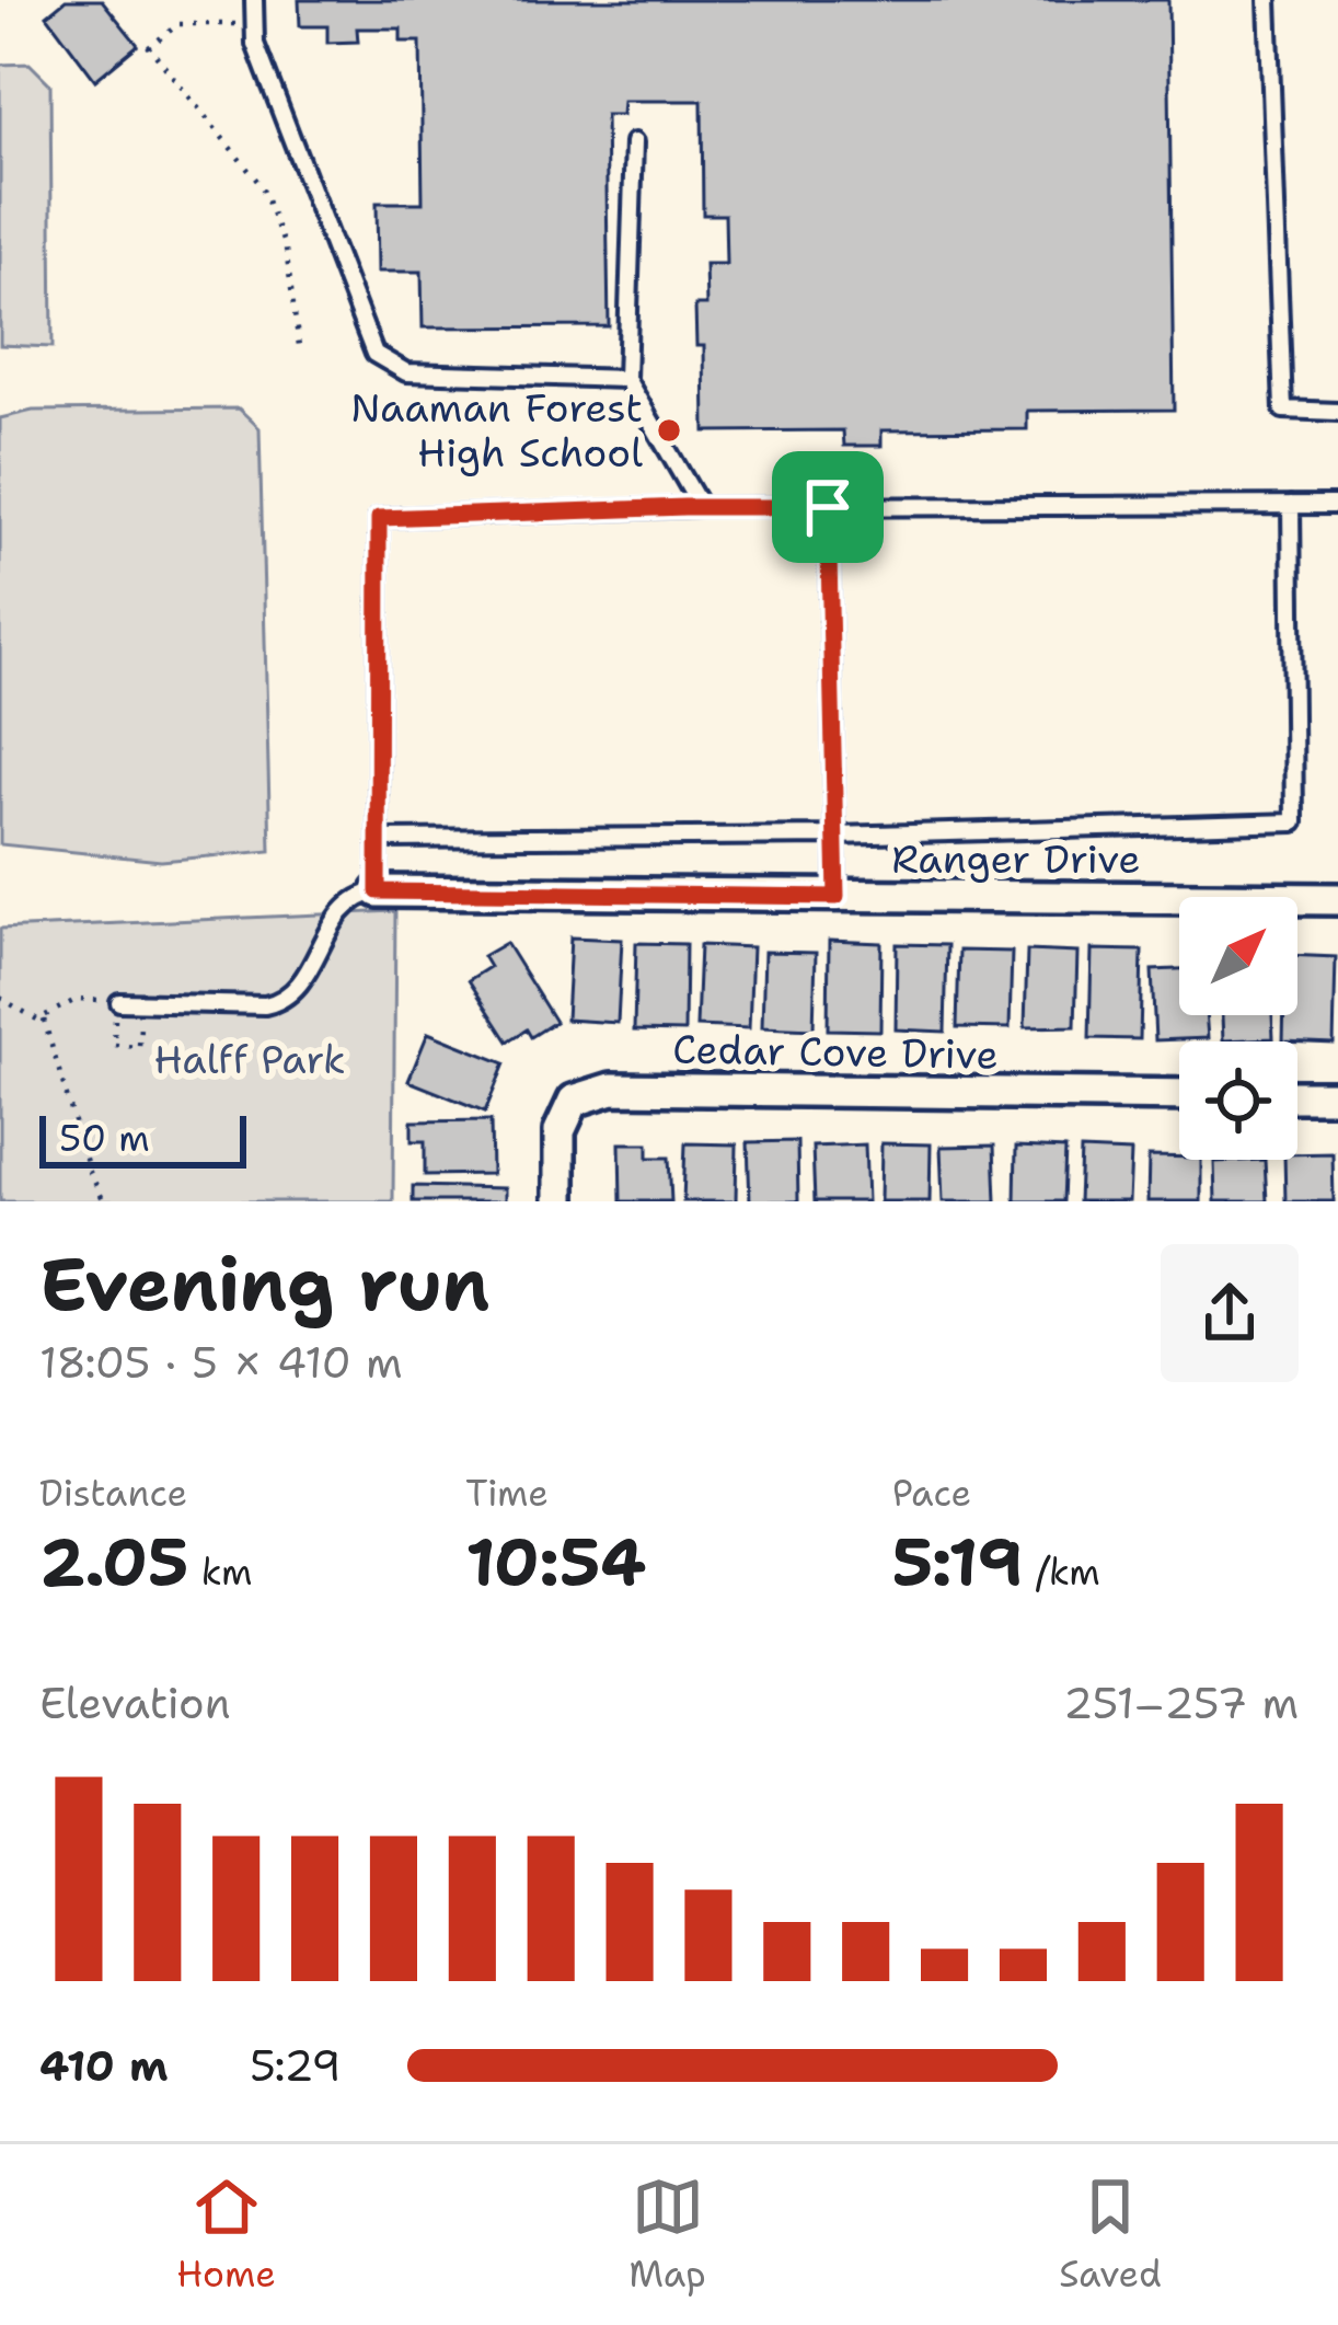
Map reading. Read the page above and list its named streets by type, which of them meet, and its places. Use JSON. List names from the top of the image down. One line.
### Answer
{"streets":{"street":["Ranger Drive","Cedar Cove Drive"]},"parks":["Halff Park"],"places":["Naaman Forest High School"],"scale_bar":"50 m","north":"top right","page":{"scale":"50 m","heading":["Evening run","18:05 · 5 × 410 m"],"stats":[["Distance","2.05 km"],["Time","10:54"],["Pace","5:19 /km"]],"chart":["Elevation","251–257 m"],"list":[{"name":"410 m","note":"5:29"}],"tabs":["Home","Map","Saved"]}}
